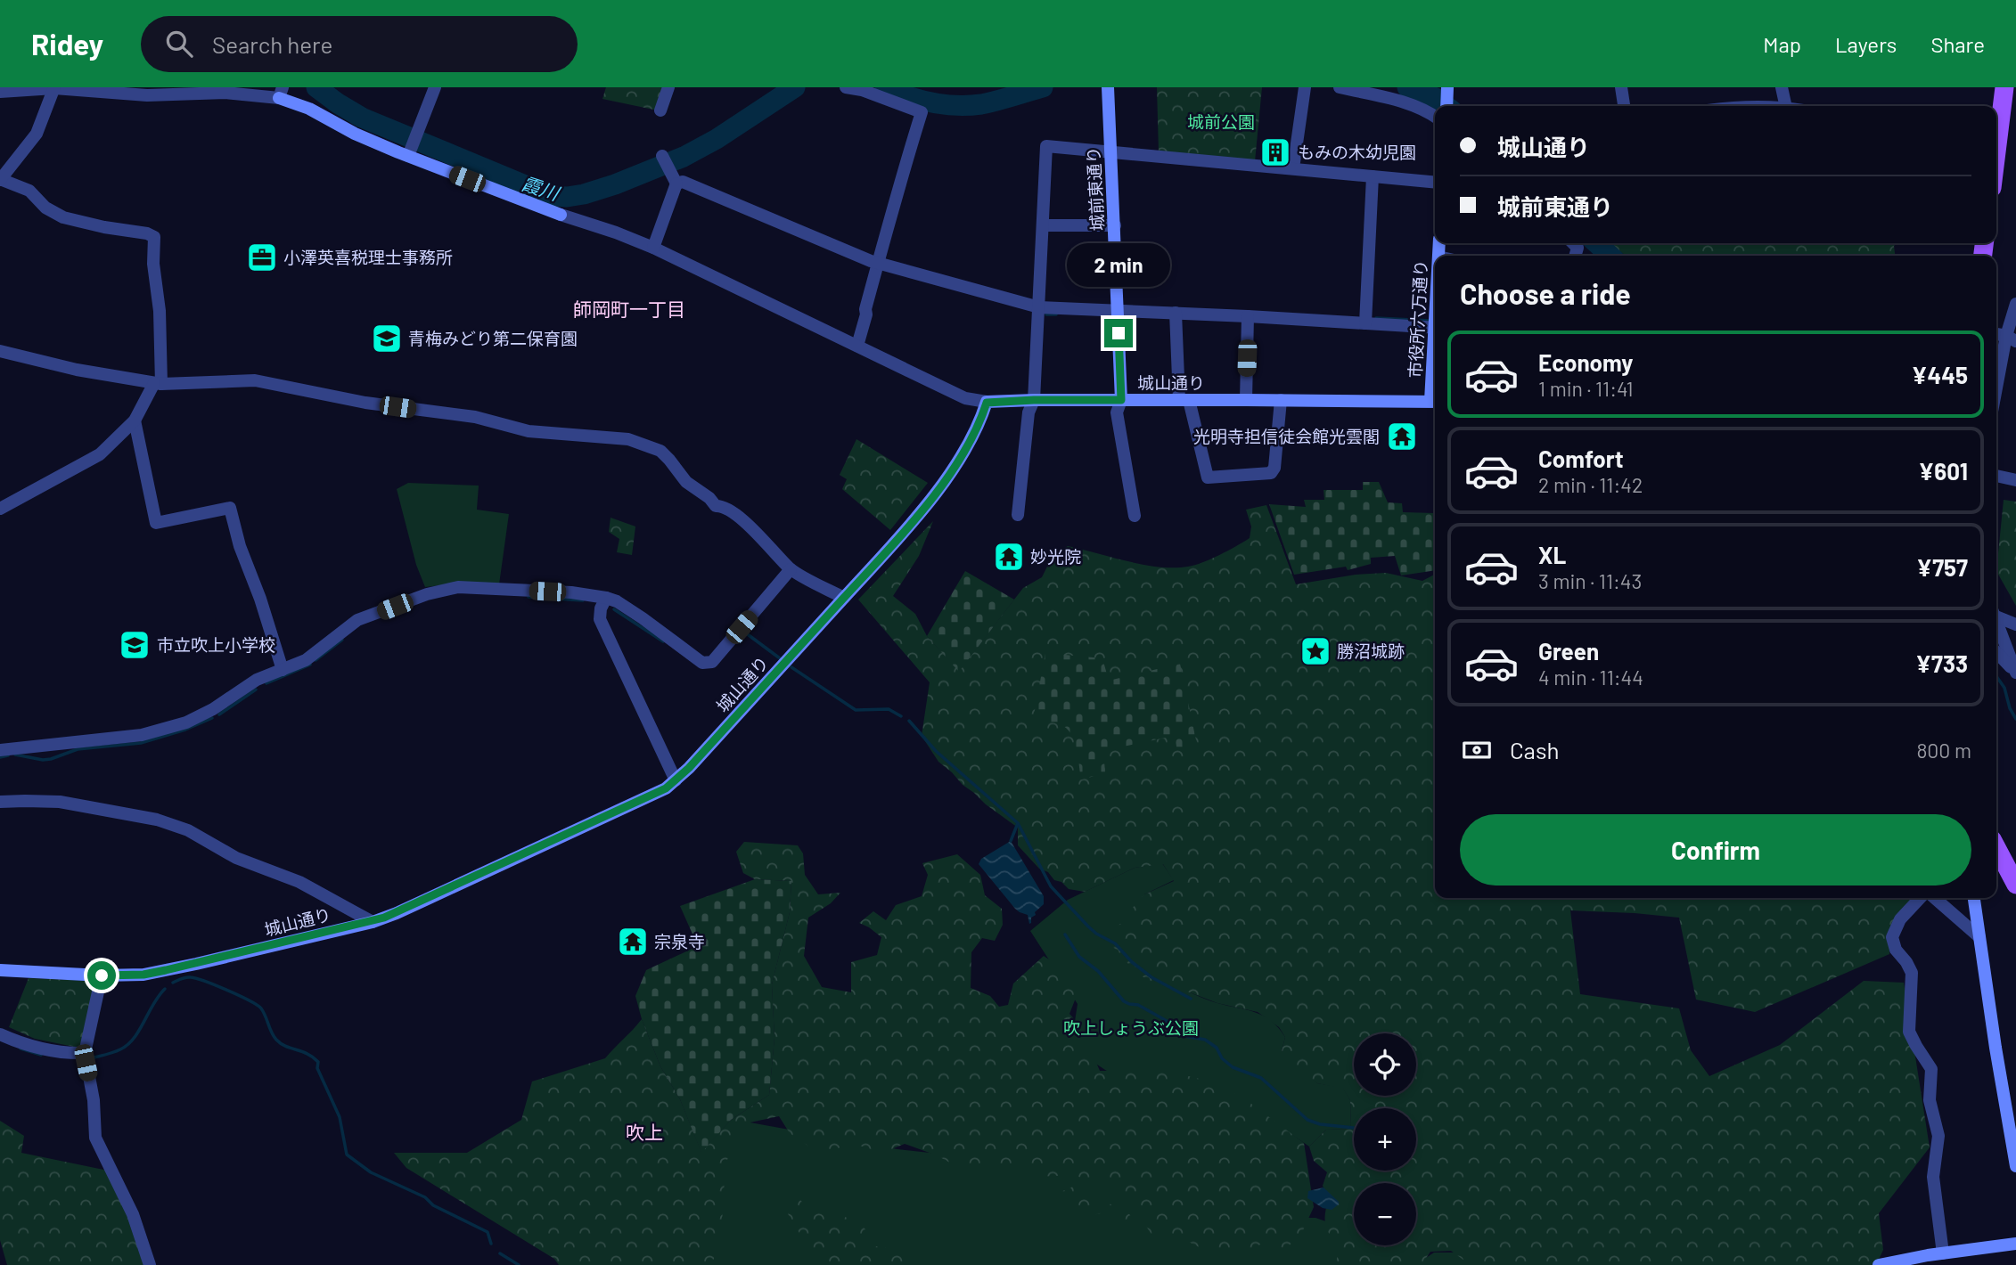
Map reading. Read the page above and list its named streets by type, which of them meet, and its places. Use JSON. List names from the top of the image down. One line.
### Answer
{"streets":{"street":["城前東通り","城山通り"]},"crossings":[["城前東通り","城山通り"]],"districts":["師岡町一丁目","吹上"],"water":["霞川"],"parks":["城前公園","吹上しょうぶ公園"],"places":{"building":["もみの木幼児園"],"office":["小澤英喜税理士事務所"],"school or university":["青梅みどり第二保育園","市立吹上小学校"],"temple":["光明寺担信徒会館光雲閣","妙光院","宗泉寺"],"place":["勝沼城跡"]},"page":{"header":"Ridey","search":"Search here","nav":["Map","Layers","Share"],"banner":["城山通り","城前東通り"],"bubble":"2 min","heading":"Choose a ride","list":[{"name":"Economy","note":"1 min · 11:41","value":"¥445"},{"name":"Comfort","note":"2 min · 11:42","value":"¥601"},{"name":"XL","note":"3 min · 11:43","value":"¥757"},{"name":"Green","note":"4 min · 11:44","value":"¥733"}],"pay":["Cash","800 m"],"buttons":"Confirm","map_buttons":["+","−"]}}
